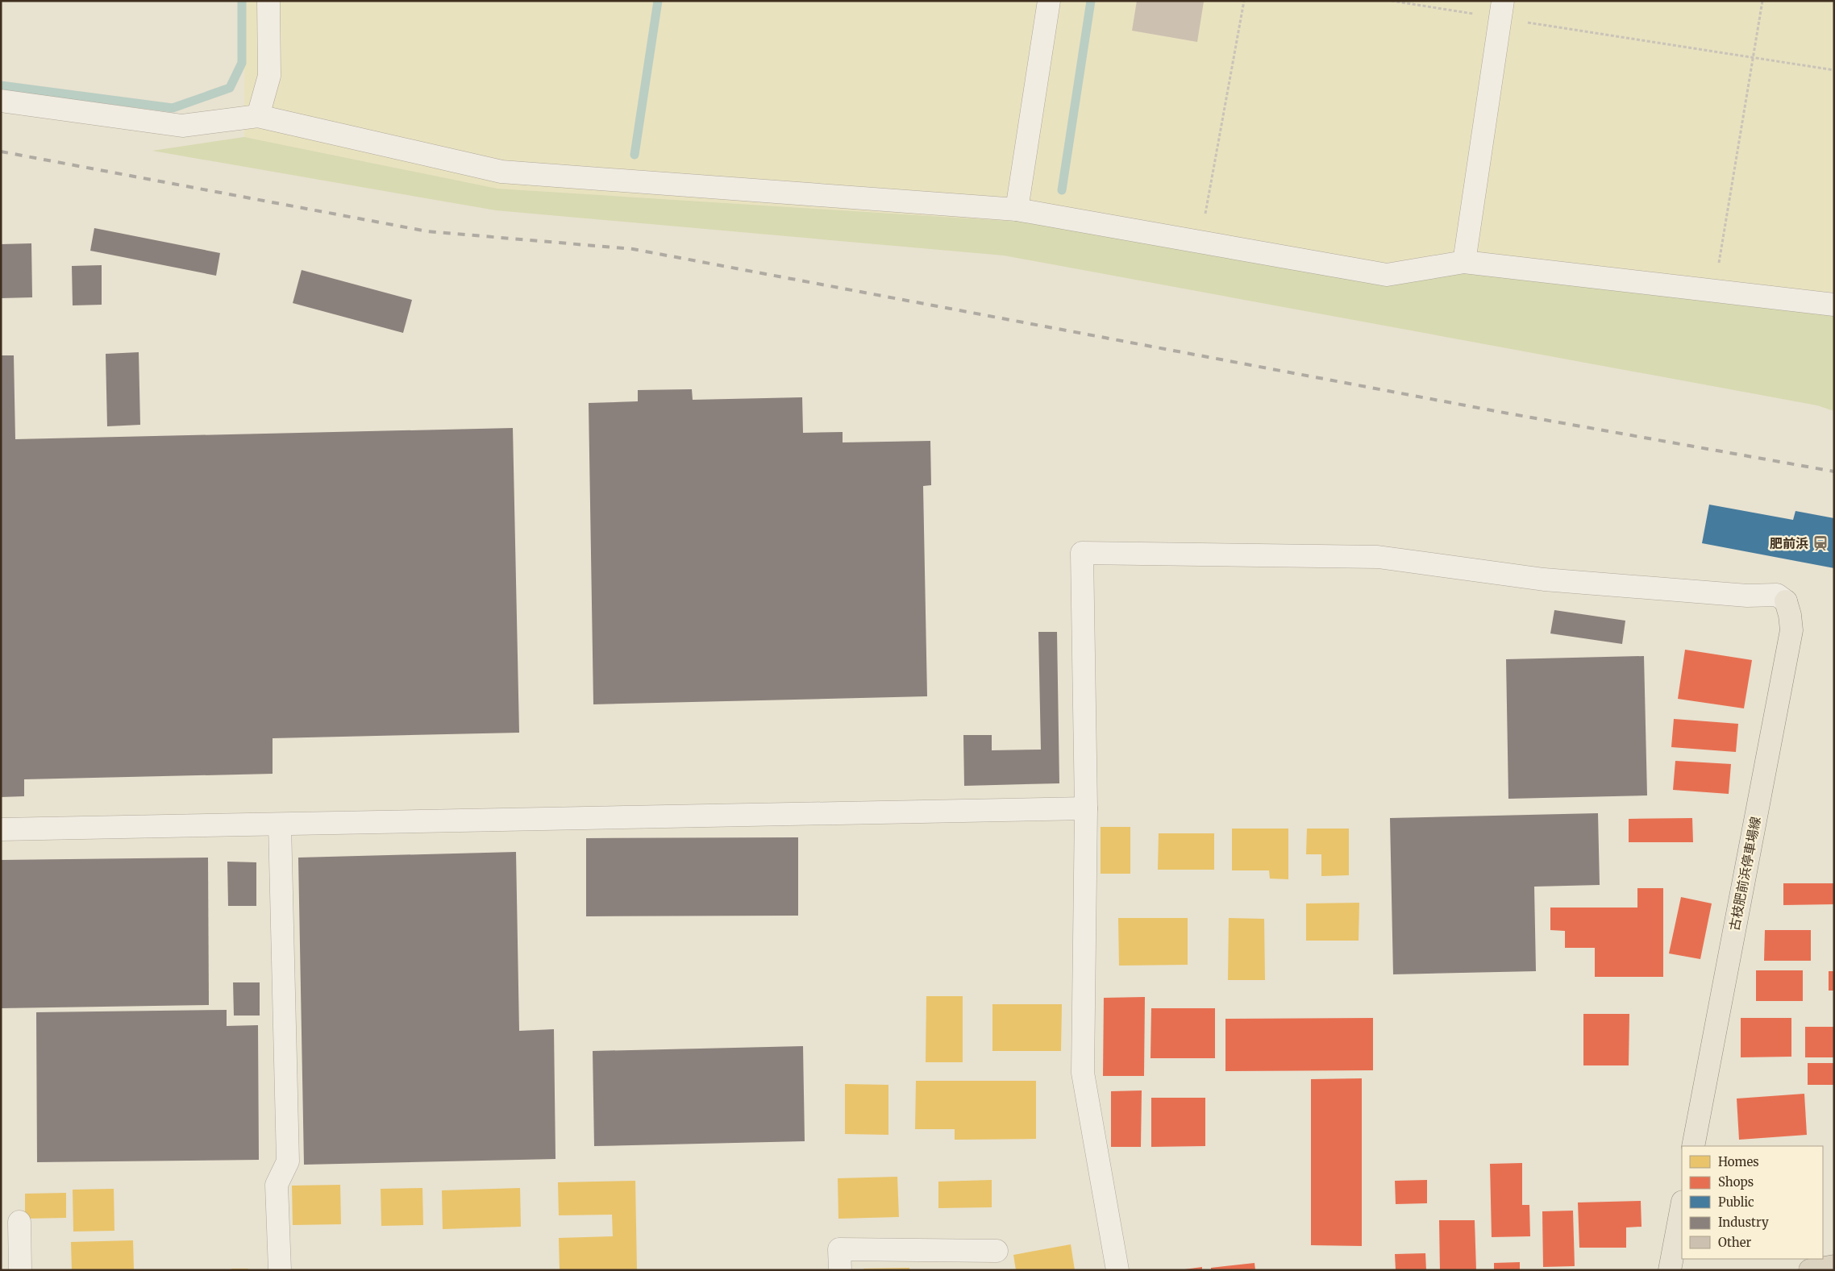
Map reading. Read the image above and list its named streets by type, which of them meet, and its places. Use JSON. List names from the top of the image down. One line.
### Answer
{"streets":{"main road":["古枝肥前浜停車場線"]},"places":{"station":["肥前浜"]},"legend":["Homes","Shops","Public","Industry","Other"]}
